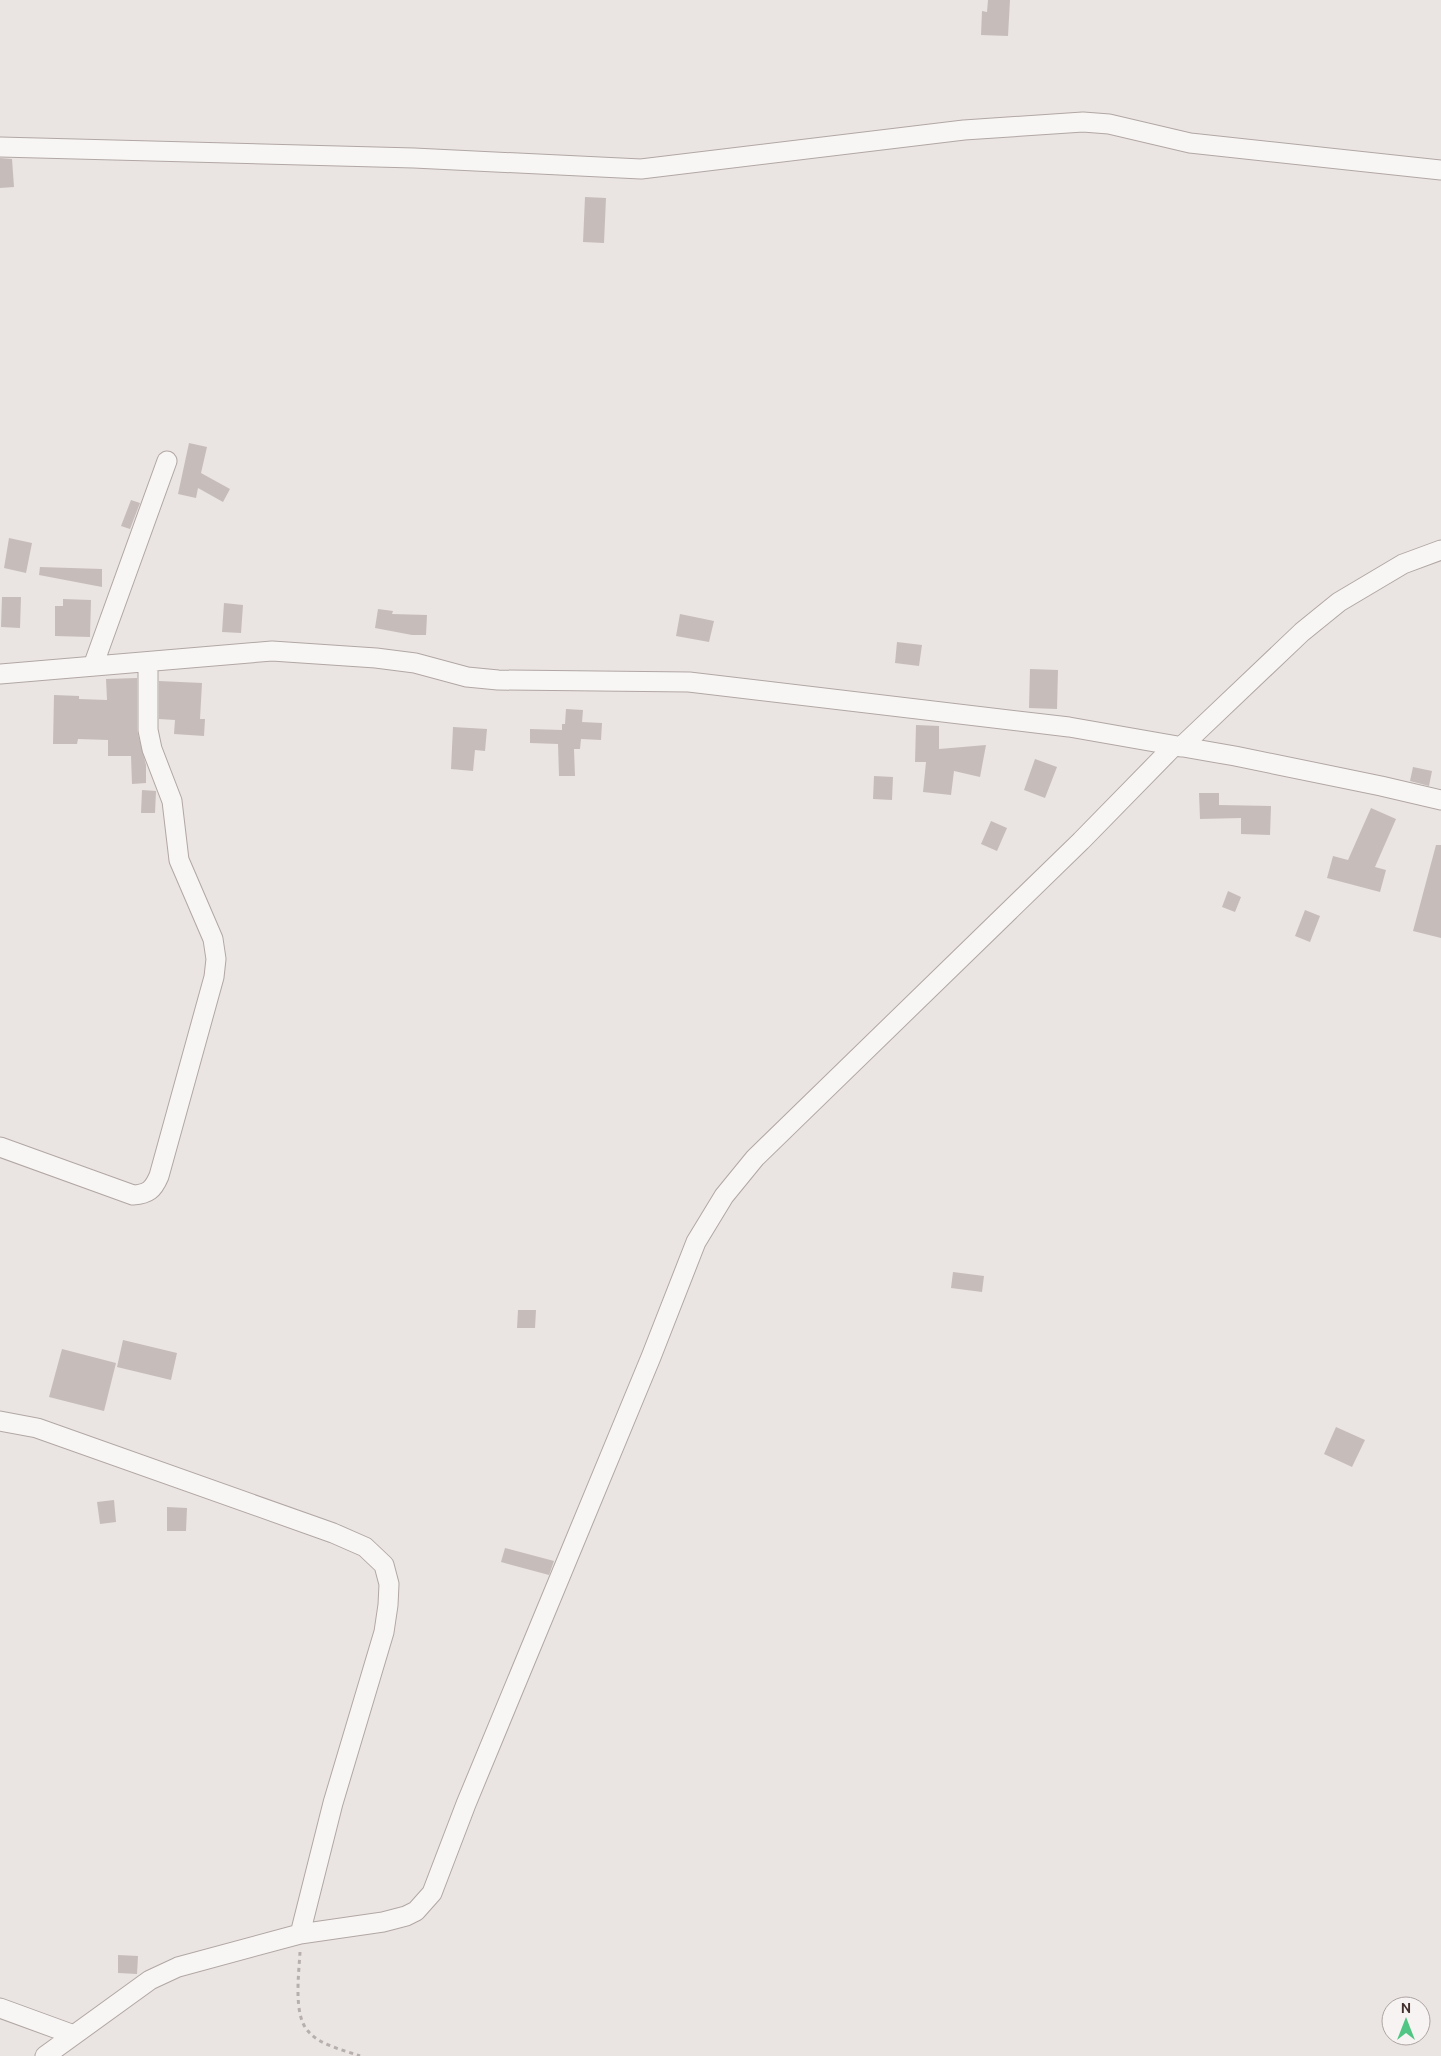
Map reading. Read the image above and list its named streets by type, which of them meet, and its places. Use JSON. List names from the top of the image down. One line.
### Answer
{"north":"top"}
